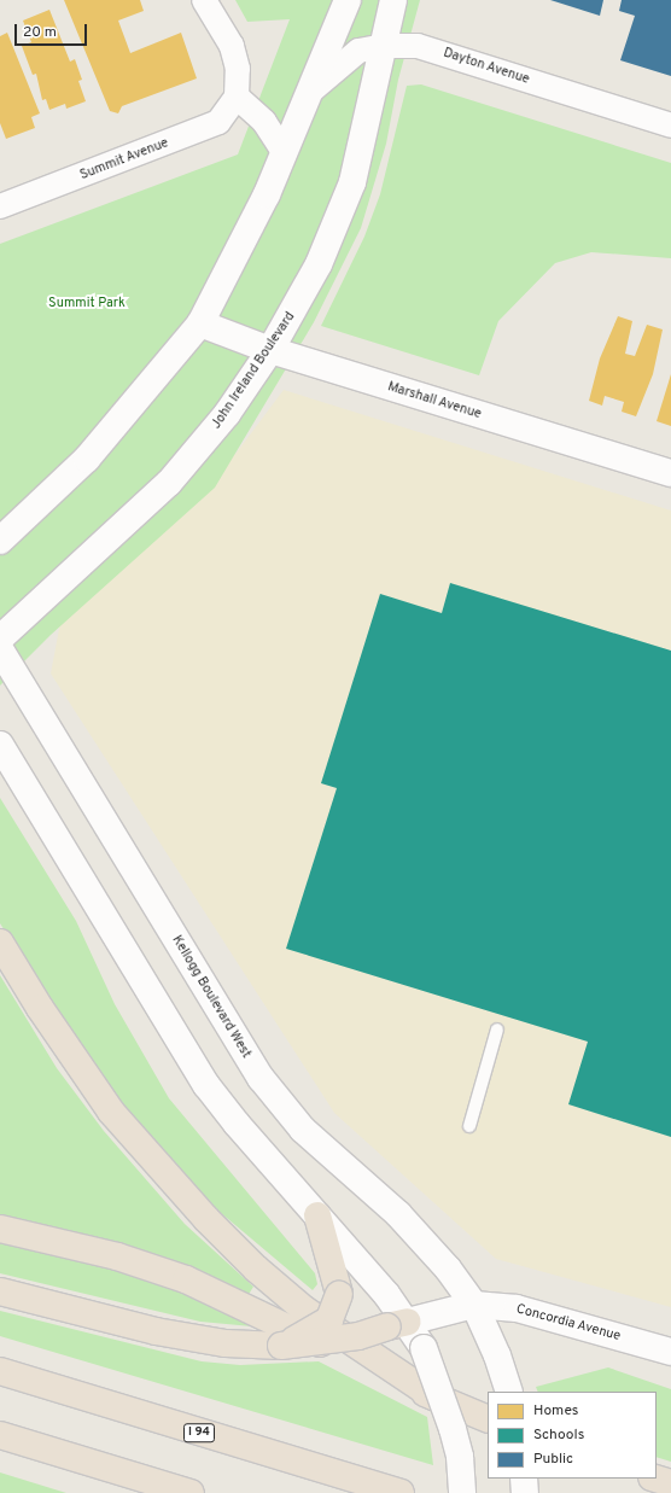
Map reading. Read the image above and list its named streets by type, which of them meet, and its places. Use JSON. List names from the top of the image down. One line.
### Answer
{"streets":{"highway":["I 94"],"main road":["John Ireland Boulevard","Marshall Avenue","Kellogg Boulevard West","Concordia Avenue"],"street":["Dayton Avenue","Summit Avenue"]},"crossings":[["Dayton Avenue","John Ireland Boulevard"],["John Ireland Boulevard","Marshall Avenue"],["Kellogg Boulevard West","Concordia Avenue"]],"parks":["Summit Park"],"legend":["Homes","Schools","Public"],"scale_bar":"20 m"}
